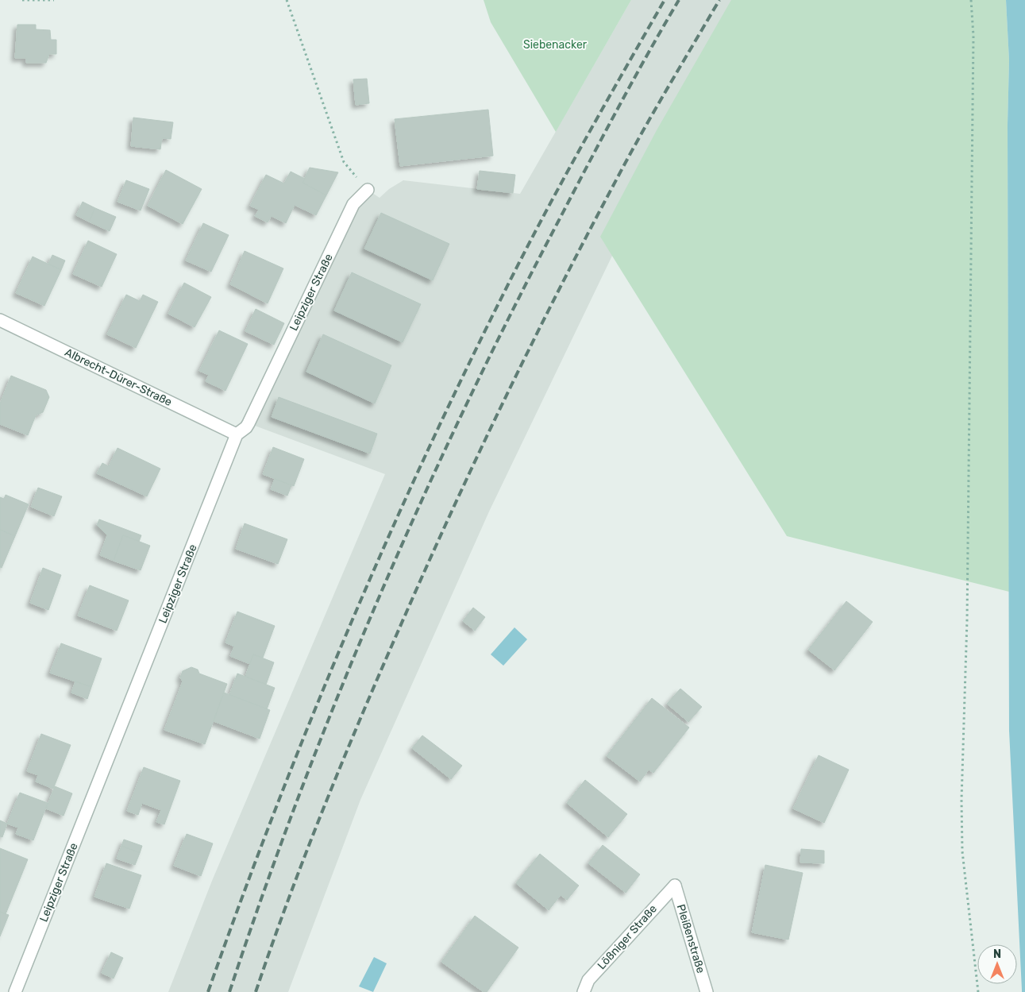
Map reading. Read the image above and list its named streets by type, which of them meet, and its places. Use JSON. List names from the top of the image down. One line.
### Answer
{"streets":{"street":["Leipziger Straße","Albrecht-Dürer-Straße","Lößniger Straße","Pleißenstraße"]},"crossings":[["Leipziger Straße","Albrecht-Dürer-Straße"],["Lößniger Straße","Pleißenstraße"]],"parks":["Siebenacker"],"north":"top"}
